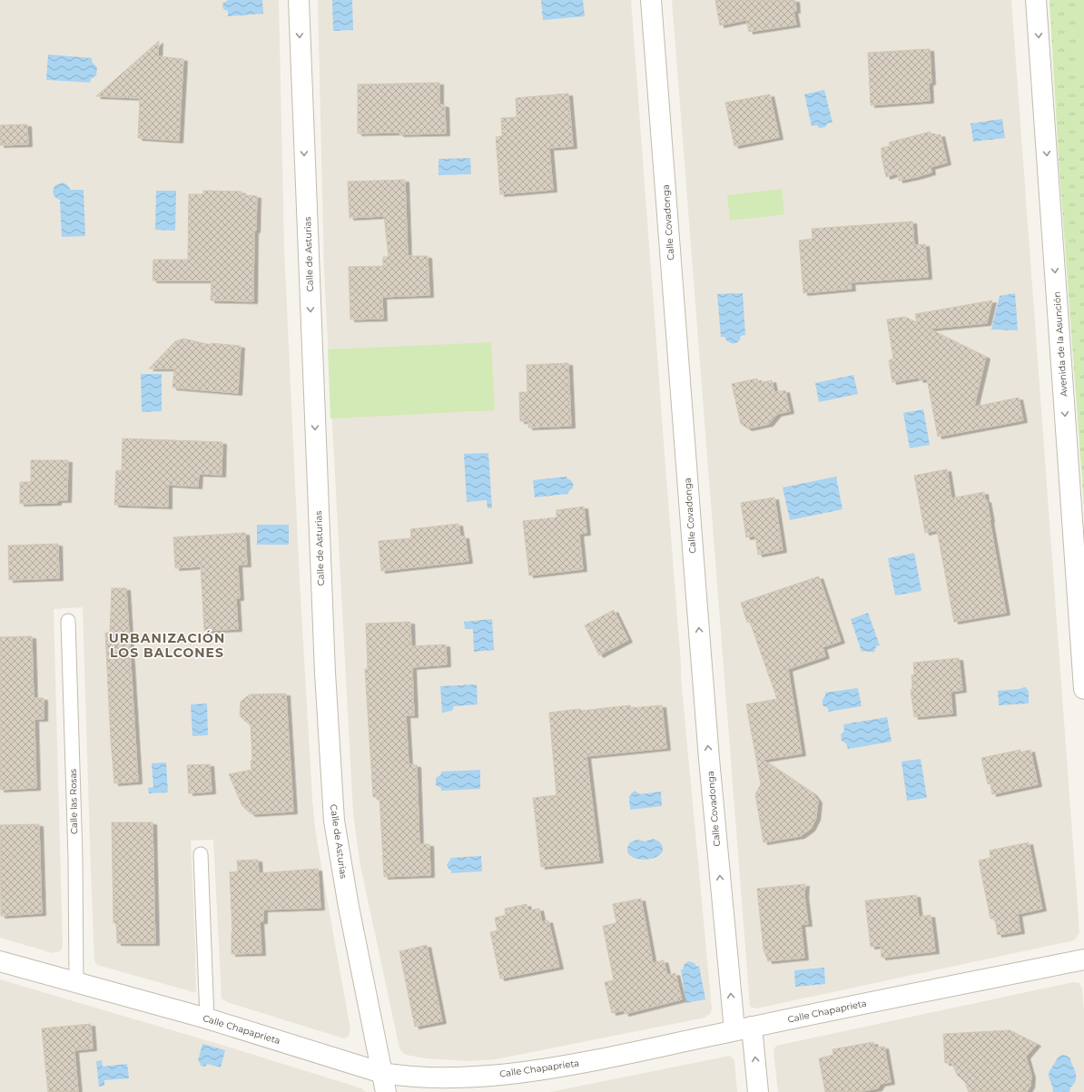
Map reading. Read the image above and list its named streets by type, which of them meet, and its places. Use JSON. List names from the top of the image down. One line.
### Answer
{"streets":{"street":["Calle Covadonga","Calle de Asturias","Avenida de la Asunción","Calle Chapaprieta"],"lane":["Calle las Rosas"]},"crossings":[["Calle Covadonga","Calle Chapaprieta"],["Calle de Asturias","Calle Chapaprieta"],["Calle las Rosas","Calle Chapaprieta"]],"one_way":["Calle Covadonga","Calle de Asturias","Avenida de la Asunción"],"districts":["URBANIZACIÓN LOS BALCONES"]}
